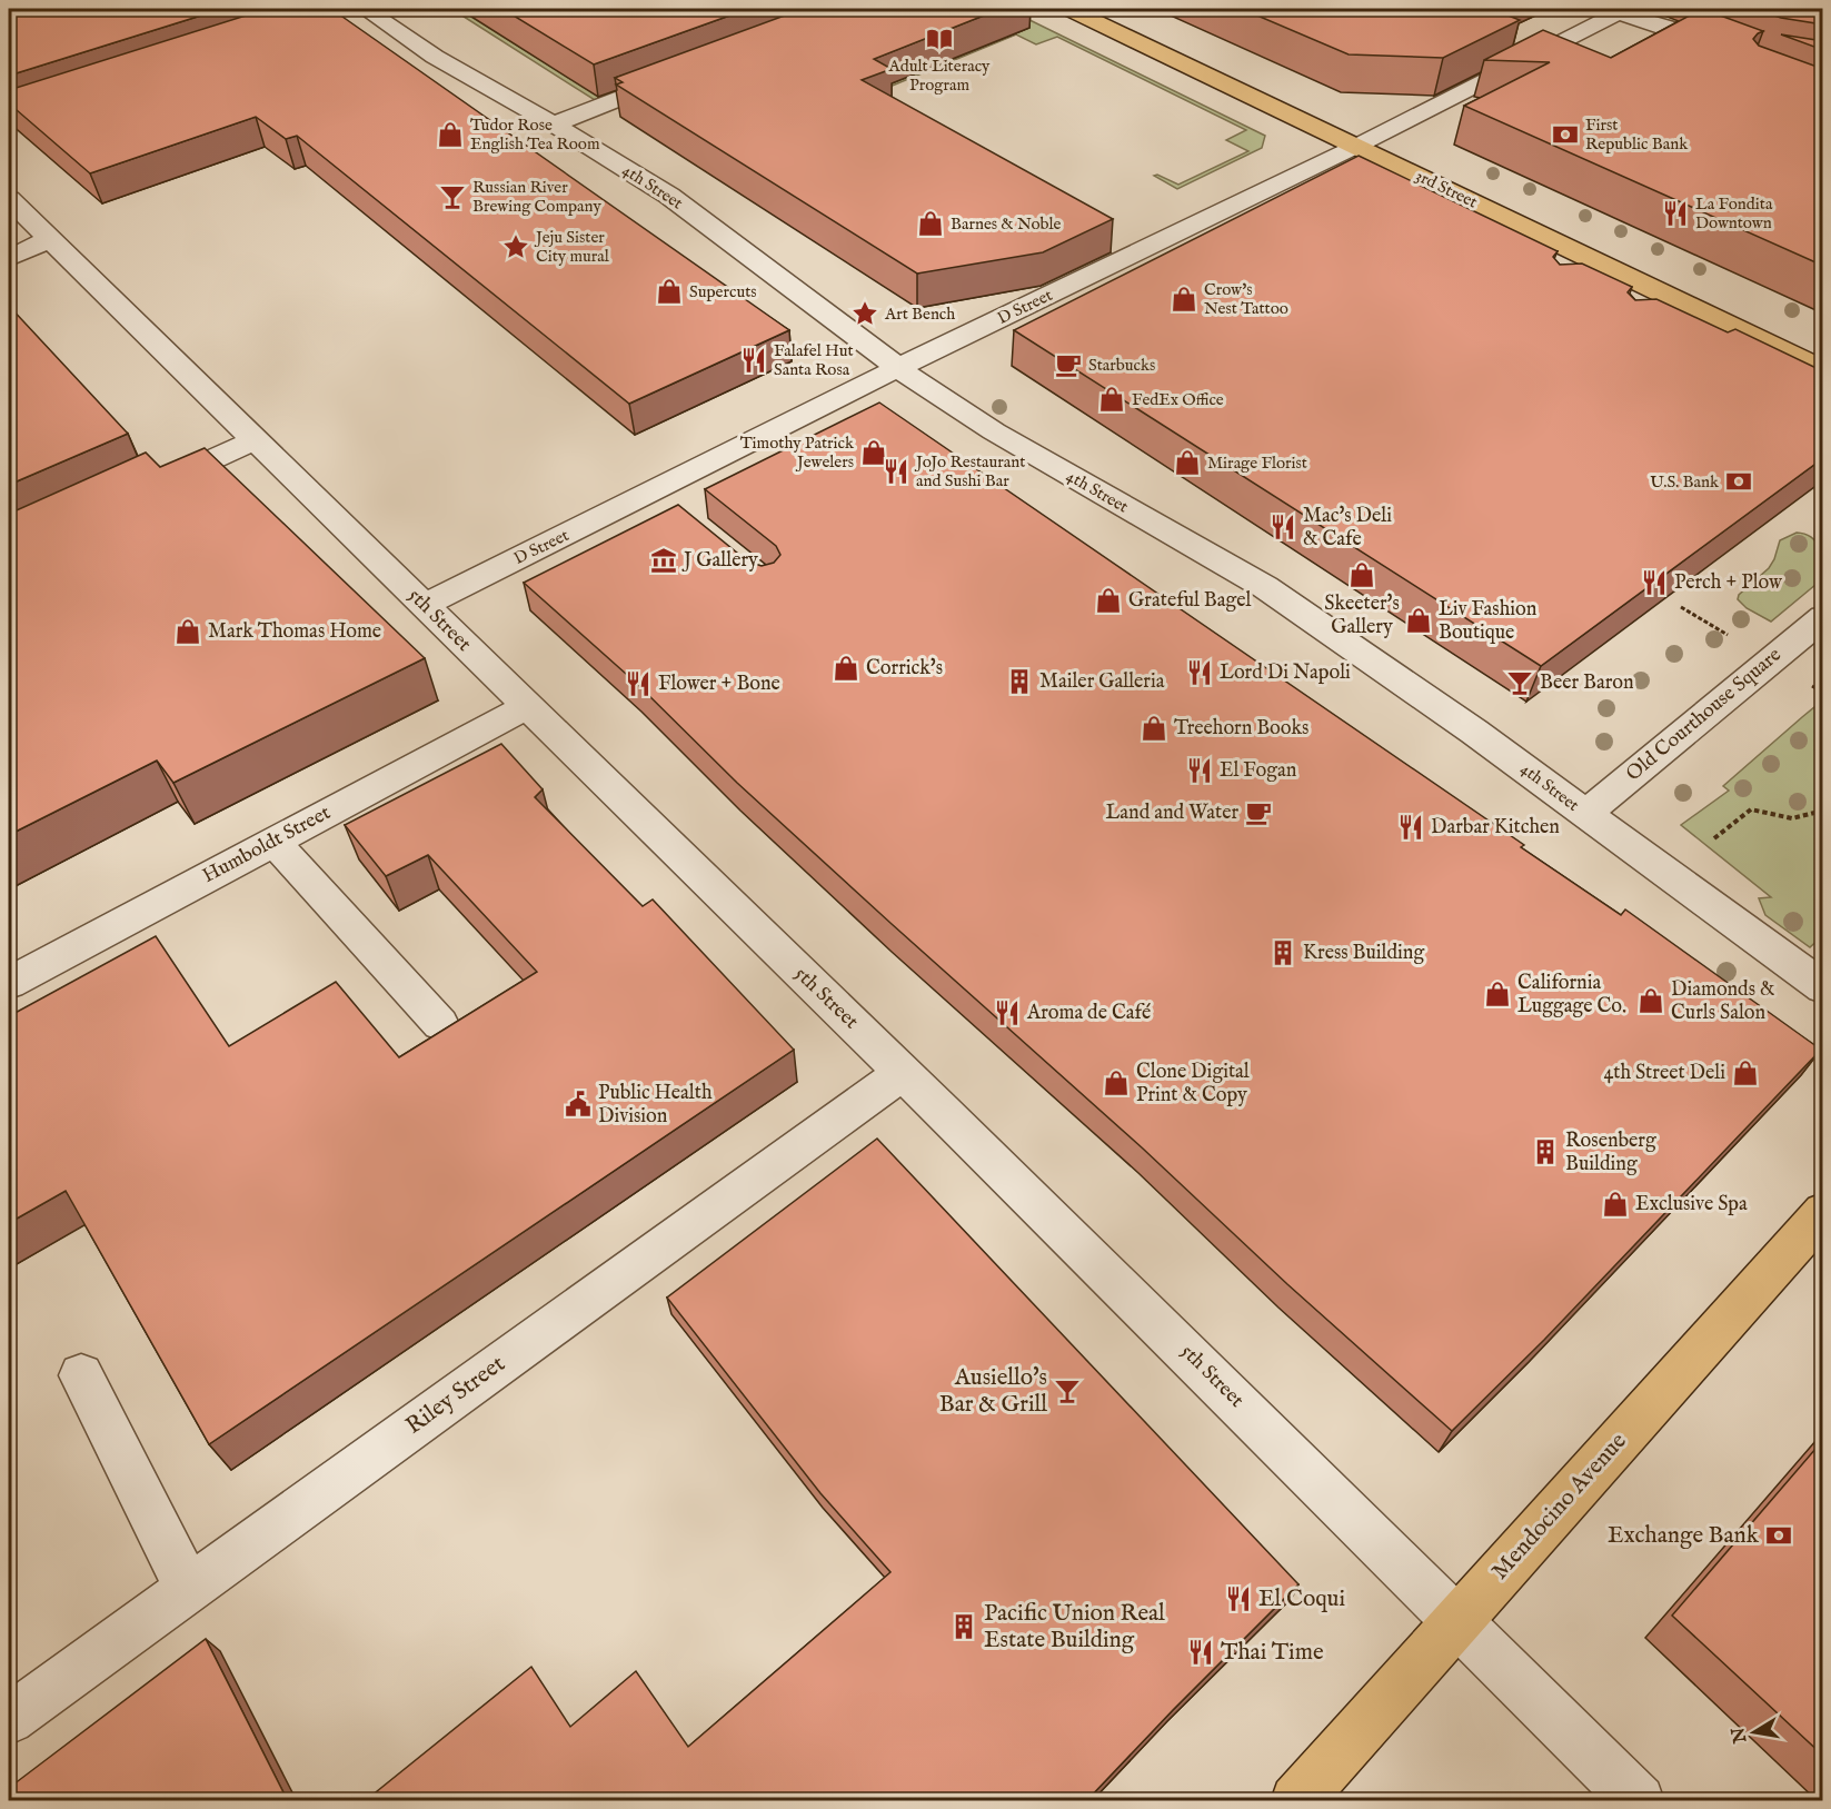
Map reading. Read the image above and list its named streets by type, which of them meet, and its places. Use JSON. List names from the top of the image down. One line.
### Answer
{"streets":{"main road":["3rd Street","Mendocino Avenue"],"street":["4th Street","D Street","5th Street","Old Courthouse Square","Humboldt Street","Riley Street"]},"crossings":[["4th Street","D Street"],["4th Street","Old Courthouse Square"],["3rd Street","D Street"],["D Street","5th Street"],["5th Street","Humboldt Street"],["5th Street","Riley Street"],["5th Street","Mendocino Avenue"]],"places":{"library":["Adult Literacy Program"],"shop":["Tudor Rose English Tea Room","Barnes & Noble","Supercuts","Crow's Nest Tattoo","FedEx Office","Timothy Patrick Jewelers","Mirage Florist","Skeeter's Gallery","Grateful Bagel","Liv Fashion Boutique","Mark Thomas Home","Corrick's","Treehorn Books","California Luggage Co.","Diamonds & Curls Salon","4th Street Deli","Clone Digital Print & Copy","Exclusive Spa"],"bank":["First Republic Bank","U.S. Bank","Exchange Bank"],"bar":["Russian River Brewing Company","Beer Baron","Ausiello's Bar & Grill"],"restaurant":["La Fondita Downtown","Falafel Hut Santa Rosa","JoJo Restaurant and Sushi Bar","Mac's Deli & Cafe","Perch + Plow","Lord Di Napoli","Flower + Bone","El Fogan","Darbar Kitchen","Aroma de Café","El Coqui","Thai Time"],"place":["Jeju Sister City mural","Art Bench"],"cafe":["Starbucks","Land and Water"],"museum":["J Gallery"],"building":["Mailer Galleria","Kress Building","Rosenberg Building","Pacific Union Real Estate Building"],"public building":["Public Health Division"]},"north":"left"}
